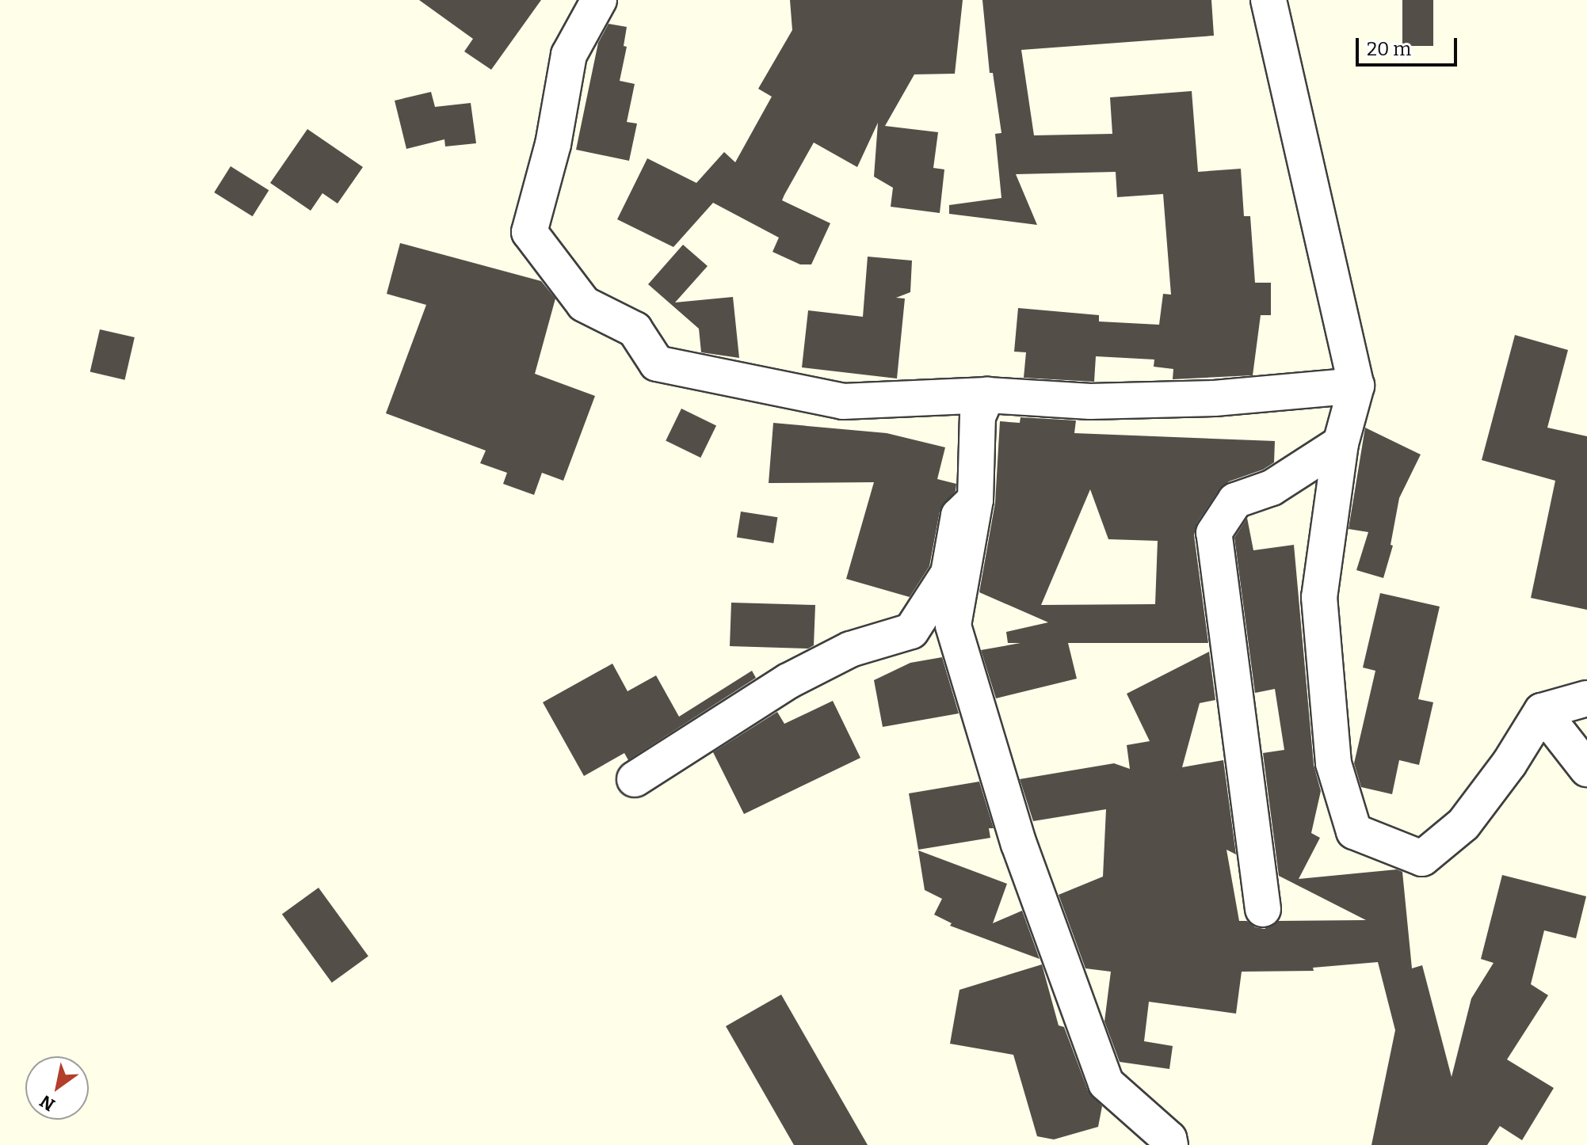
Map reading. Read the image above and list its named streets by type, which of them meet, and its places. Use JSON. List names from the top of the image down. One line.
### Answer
{"scale_bar":"20 m","north":"bottom left"}
